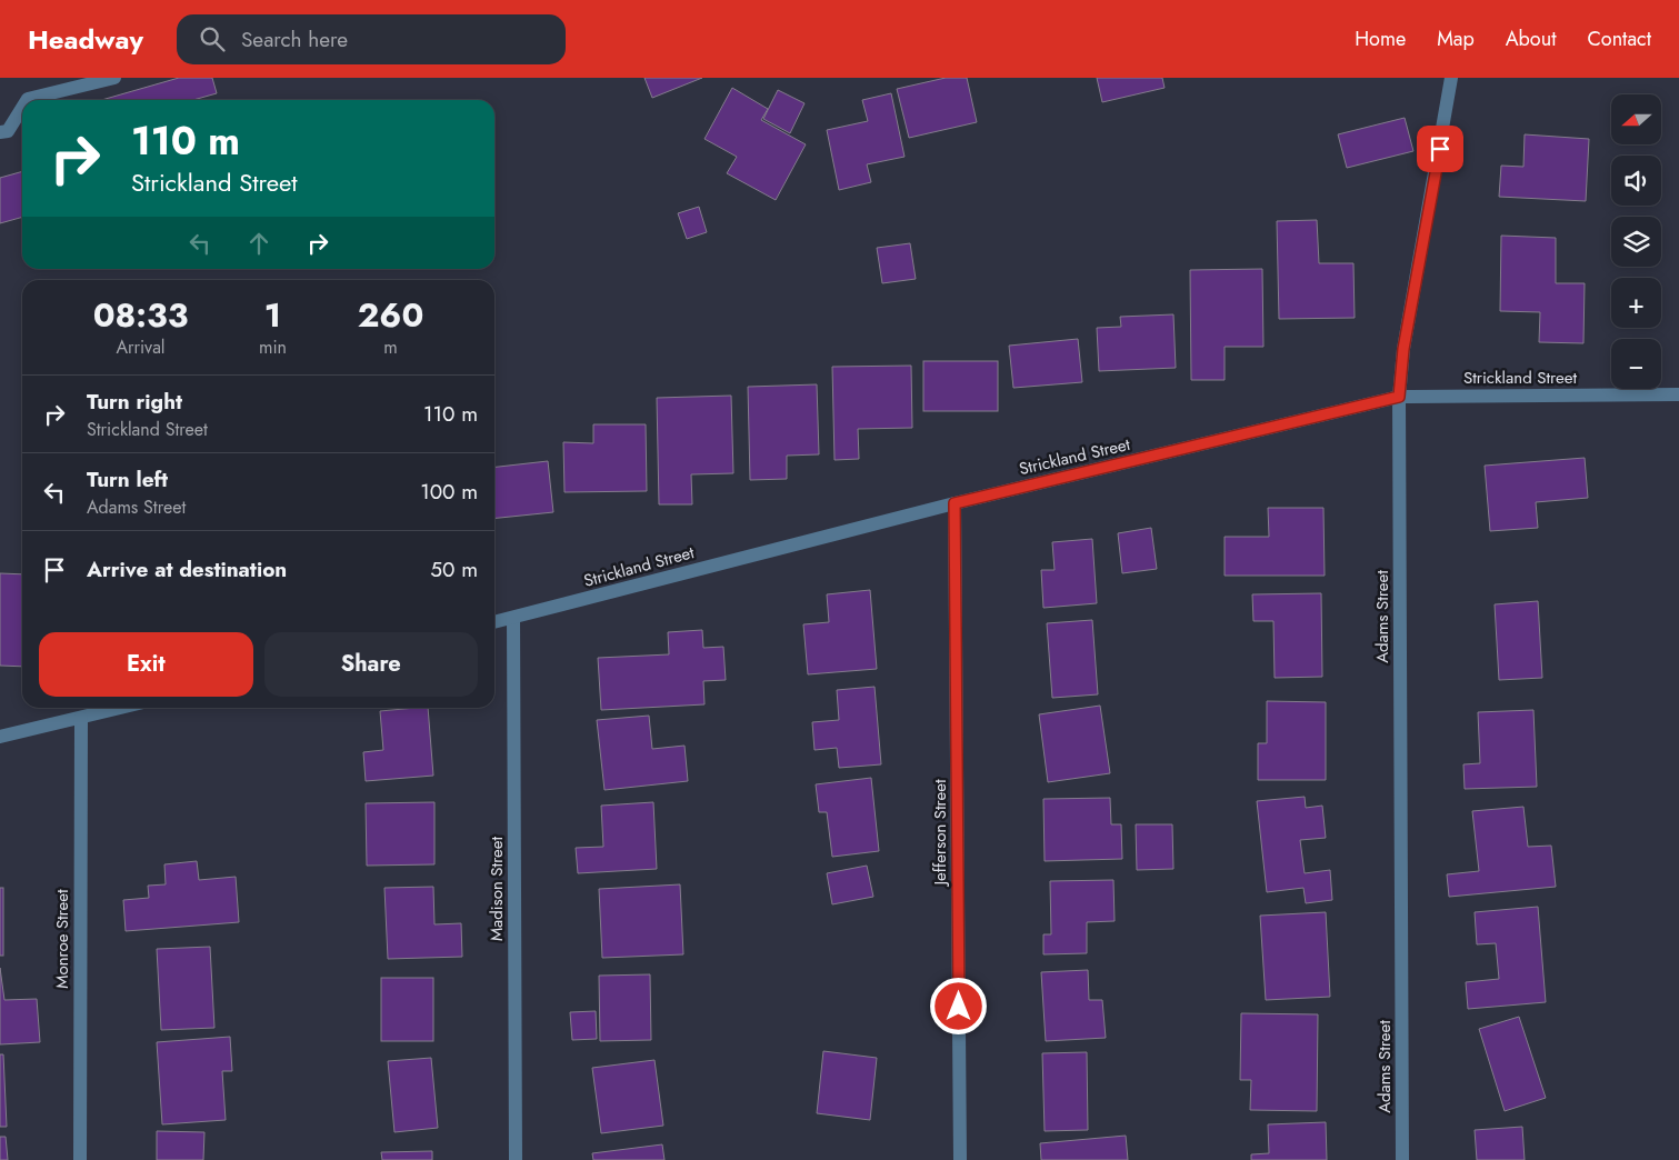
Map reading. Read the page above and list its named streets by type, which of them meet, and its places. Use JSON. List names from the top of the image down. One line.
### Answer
{"streets":{"street":["Strickland Street","Adams Street","Jefferson Street","Madison Street","Monroe Street"]},"crossings":[["Strickland Street","Adams Street"],["Strickland Street","Jefferson Street"],["Strickland Street","Madison Street"]],"north":"left","page":{"header":"Headway","search":"Search here","nav":["Home","Map","About","Contact"],"map_buttons":["+","−"],"turn":["110 m","Strickland Street"],"eta":["08:33","Arrival","1","min","260","m"],"list":[{"name":"Turn right","note":"Strickland Street","value":"110 m"},{"name":"Turn left","note":"Adams Street","value":"100 m"},{"name":"Arrive at destination","value":"50 m"}],"buttons":["Exit","Share"]}}
